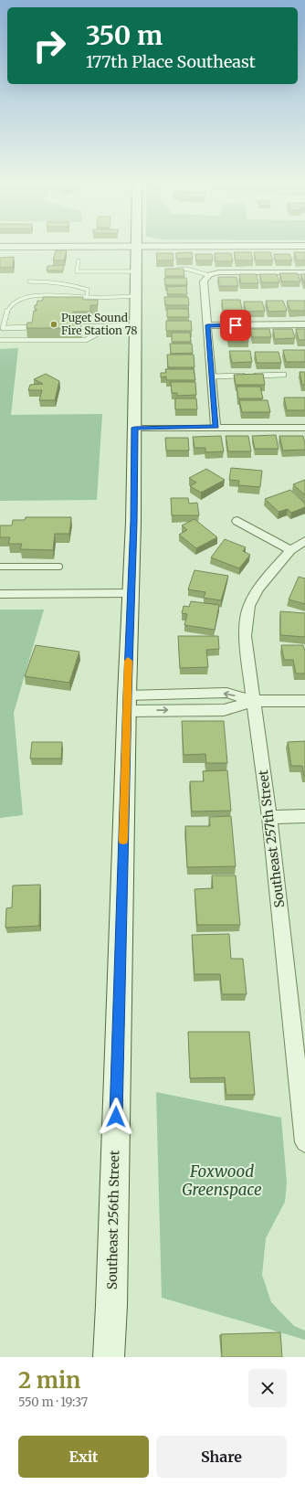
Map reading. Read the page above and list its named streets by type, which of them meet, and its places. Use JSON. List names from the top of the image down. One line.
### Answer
{"streets":{"main road":["Southeast 256th Street"],"street":["Southeast 257th Street"]},"parks":["Foxwood Greenspace"],"places":["Puget Sound Fire Station 78"],"page":{"turn":["350 m","177th Place Southeast"],"heading":["2 min","550 m · 19:37"],"buttons":["Exit","Share"]}}
